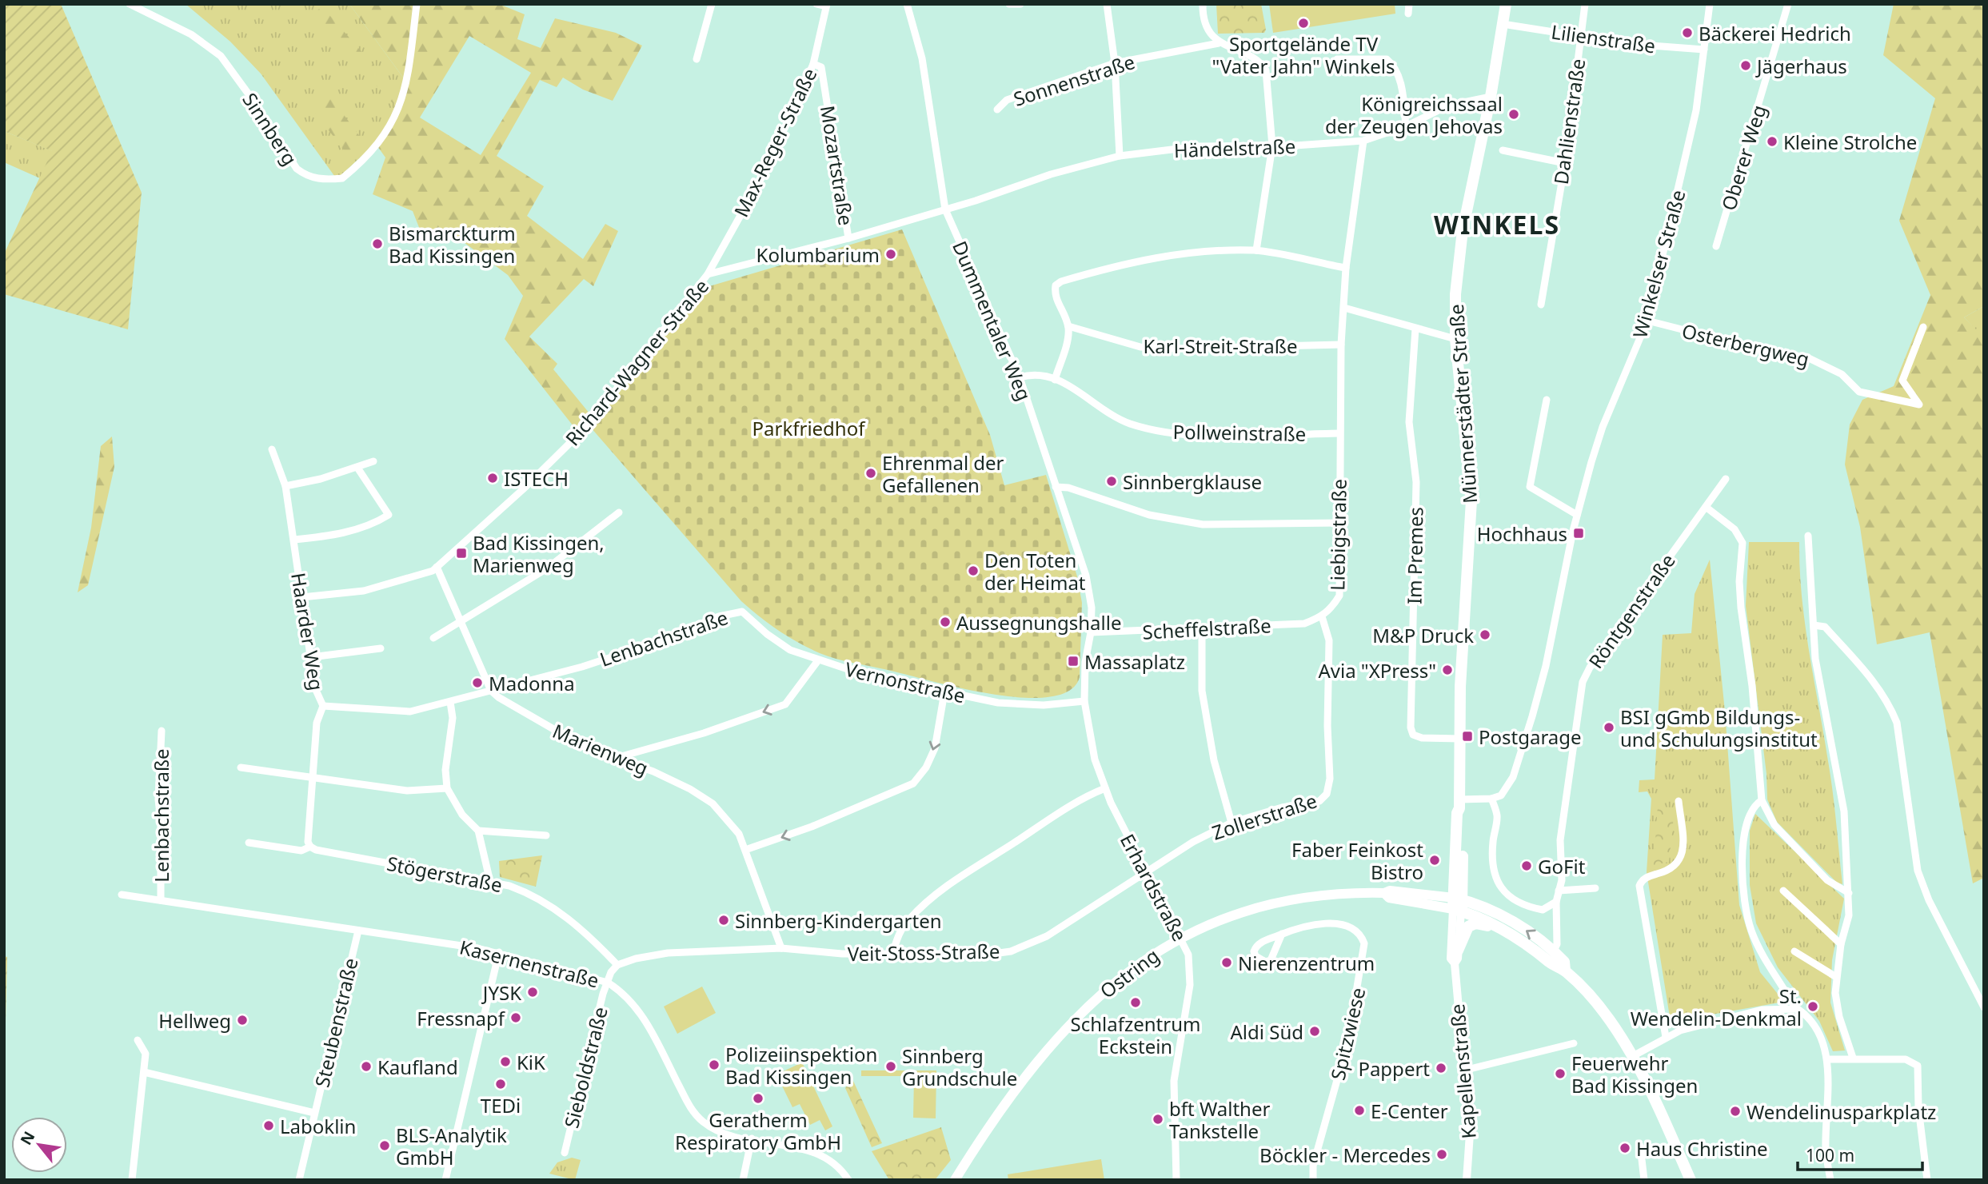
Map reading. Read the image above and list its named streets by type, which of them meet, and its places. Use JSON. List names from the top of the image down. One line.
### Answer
{"streets":{"main road":["Münnerstädter Straße","Ostring"],"street":["Lilienstraße","Sonnenstraße","Dahlienstraße","Sinnberg","Max-Reger-Straße","Händelstraße","Oberer Weg","Mozartstraße","Winkelser Straße","Dummentaler Weg","Osterbergweg","Karl-Streit-Straße","Richard-Wagner-Straße","Pollweinstraße","Liebigstraße","Im Premes","Röntgenstraße","Scheffelstraße","Haarder Weg","Lenbachstraße","Vernonstraße","Marienweg","Zollerstraße","Stögerstraße","Erhardstraße","Veit-Stoss-Straße","Kasernenstraße","Steubenstraße","Spitzwiese","Sieboldstraße","Kapellenstraße"]},"crossings":[["Lilienstraße","Dahlienstraße"],["Lilienstraße","Winkelser Straße"],["Lilienstraße","Münnerstädter Straße"],["Max-Reger-Straße","Mozartstraße"],["Max-Reger-Straße","Richard-Wagner-Straße"],["Händelstraße","Dummentaler Weg"],["Händelstraße","Richard-Wagner-Straße"],["Händelstraße","Münnerstädter Straße"],["Händelstraße","Liebigstraße"],["Mozartstraße","Richard-Wagner-Straße"],["Winkelser Straße","Osterbergweg"],["Dummentaler Weg","Richard-Wagner-Straße"],["Dummentaler Weg","Pollweinstraße"],["Dummentaler Weg","Scheffelstraße"],["Karl-Streit-Straße","Liebigstraße"],["Richard-Wagner-Straße","Haarder Weg"],["Münnerstädter Straße","Im Premes"],["Münnerstädter Straße","Ostring"],["Münnerstädter Straße","Kapellenstraße"],["Pollweinstraße","Liebigstraße"],["Liebigstraße","Scheffelstraße"],["Liebigstraße","Zollerstraße"],["Röntgenstraße","Ostring"],["Haarder Weg","Lenbachstraße"],["Haarder Weg","Stögerstraße"],["Lenbachstraße","Vernonstraße"],["Lenbachstraße","Marienweg"],["Lenbachstraße","Kasernenstraße"],["Vernonstraße","Erhardstraße"],["Zollerstraße","Erhardstraße"],["Zollerstraße","Veit-Stoss-Straße"],["Erhardstraße","Veit-Stoss-Straße"],["Erhardstraße","Ostring"],["Kasernenstraße","Steubenstraße"],["Kasernenstraße","Sieboldstraße"],["Ostring","Kapellenstraße"]],"districts":["WINKELS"],"parks":["Parkfriedhof"],"places":{"other":["Sportgelände TV \"Vater Jahn\" Winkels","Bäckerei Hedrich","Jägerhaus","Königreichssaal der Zeugen Jehovas","Kleine Strolche","Bismarckturm Bad Kissingen","Kolumbarium","Ehrenmal der Gefallenen","ISTECH","Sinnbergklause","Den Toten der Heimat","Aussegnungshalle","M&P Druck","Avia \"XPress\"","Madonna","BSI gGmb Bildungs- und Schulungsinstitut","Faber Feinkost Bistro","GoFit","Sinnberg-Kindergarten","Nierenzentrum","JYSK","Schlafzentrum Eckstein","St. Wendelin-Denkmal","Fressnapf","Hellweg","Aldi Süd","KiK","Polizeiinspektion Bad Kissingen","Kaufland","Sinnberg Grundschule","Pappert","Feuerwehr Bad Kissingen","TEDi","Geratherm Respiratory GmbH","E-Center","Wendelinusparkplatz","bft Walther Tankstelle","Laboklin","BLS-Analytik GmbH","Haus Christine","Böckler - Mercedes"],"transit":["Hochhaus","Bad Kissingen, Marienweg","Massaplatz","Postgarage"]},"scale_bar":"100 m","north":"top left"}
